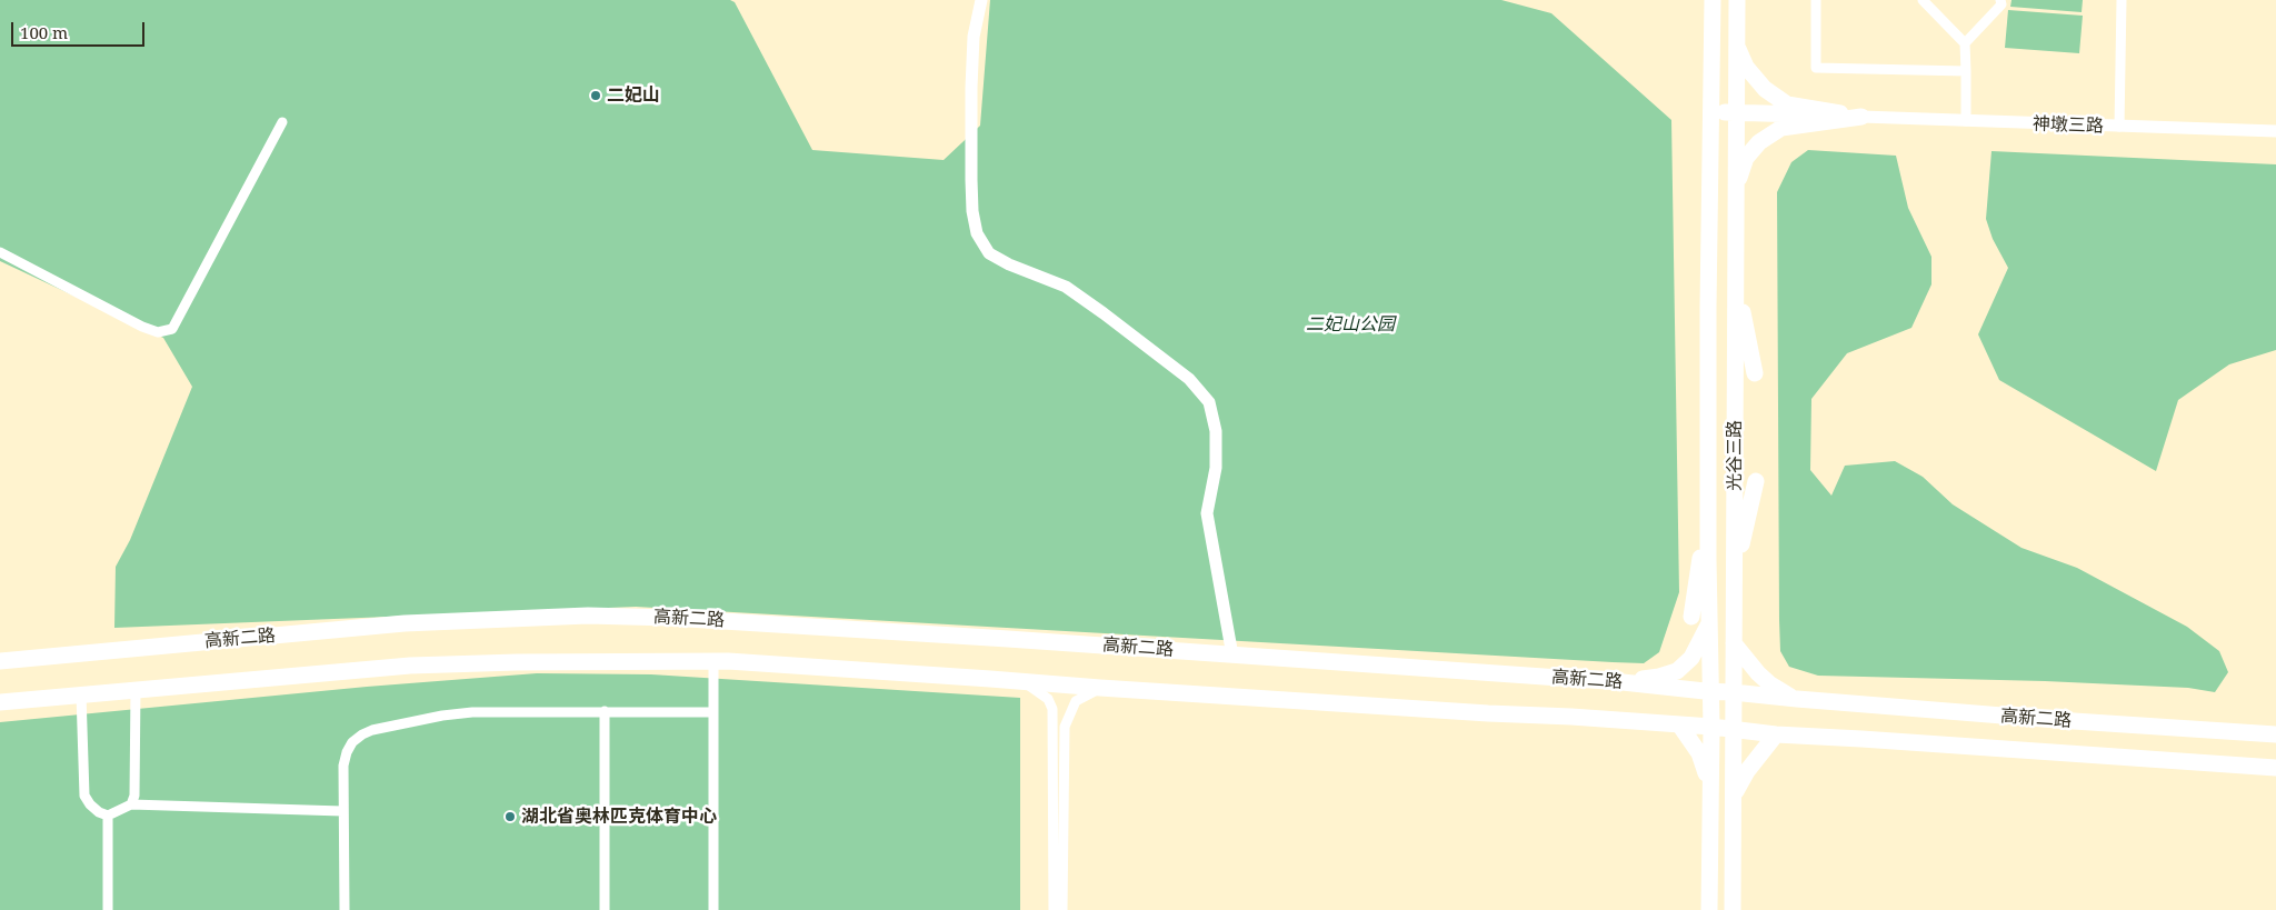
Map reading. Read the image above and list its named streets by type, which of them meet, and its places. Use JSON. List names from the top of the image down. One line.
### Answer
{"streets":{"main road":["光谷三路","高新二路"],"street":["神墩三路"]},"crossings":[["光谷三路","高新二路"]],"parks":["二妃山公园"],"places":["二妃山","湖北省奥林匹克体育中心"],"scale_bar":"100 m"}
